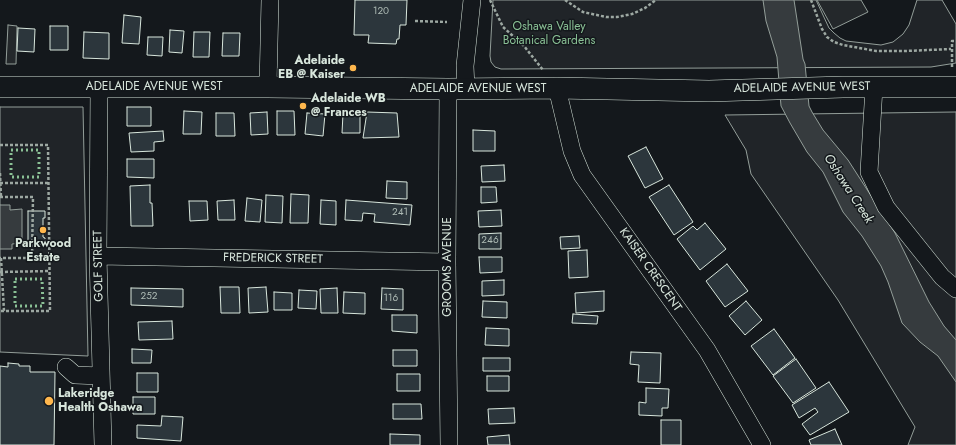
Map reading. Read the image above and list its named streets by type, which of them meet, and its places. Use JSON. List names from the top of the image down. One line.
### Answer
{"streets":{"main road":["ADELAIDE AVENUE WEST"],"street":["FREDERICK STREET","GOLF STREET","GROOMS AVENUE","KAISER CRESCENT"]},"crossings":[["ADELAIDE AVENUE WEST","GOLF STREET"],["ADELAIDE AVENUE WEST","GROOMS AVENUE"],["ADELAIDE AVENUE WEST","KAISER CRESCENT"],["FREDERICK STREET","GOLF STREET"],["FREDERICK STREET","GROOMS AVENUE"]],"water":["Oshawa Creek"],"parks":["Oshawa Valley Botanical Gardens"],"places":["Adelaide EB @ Kaiser","Adelaide WB @ Frances","Parkwood Estate","Lakeridge Health Oshawa"],"house_numbers":["120","241","246","252","116"]}
